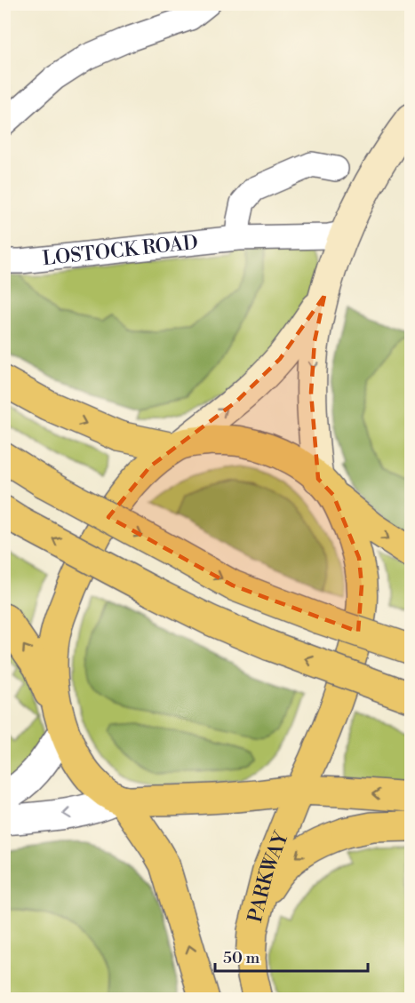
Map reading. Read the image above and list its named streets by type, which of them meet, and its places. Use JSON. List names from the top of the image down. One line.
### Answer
{"streets":{"highway":["PARKWAY"],"street":["LOSTOCK ROAD"]},"scale_bar":"50 m"}
